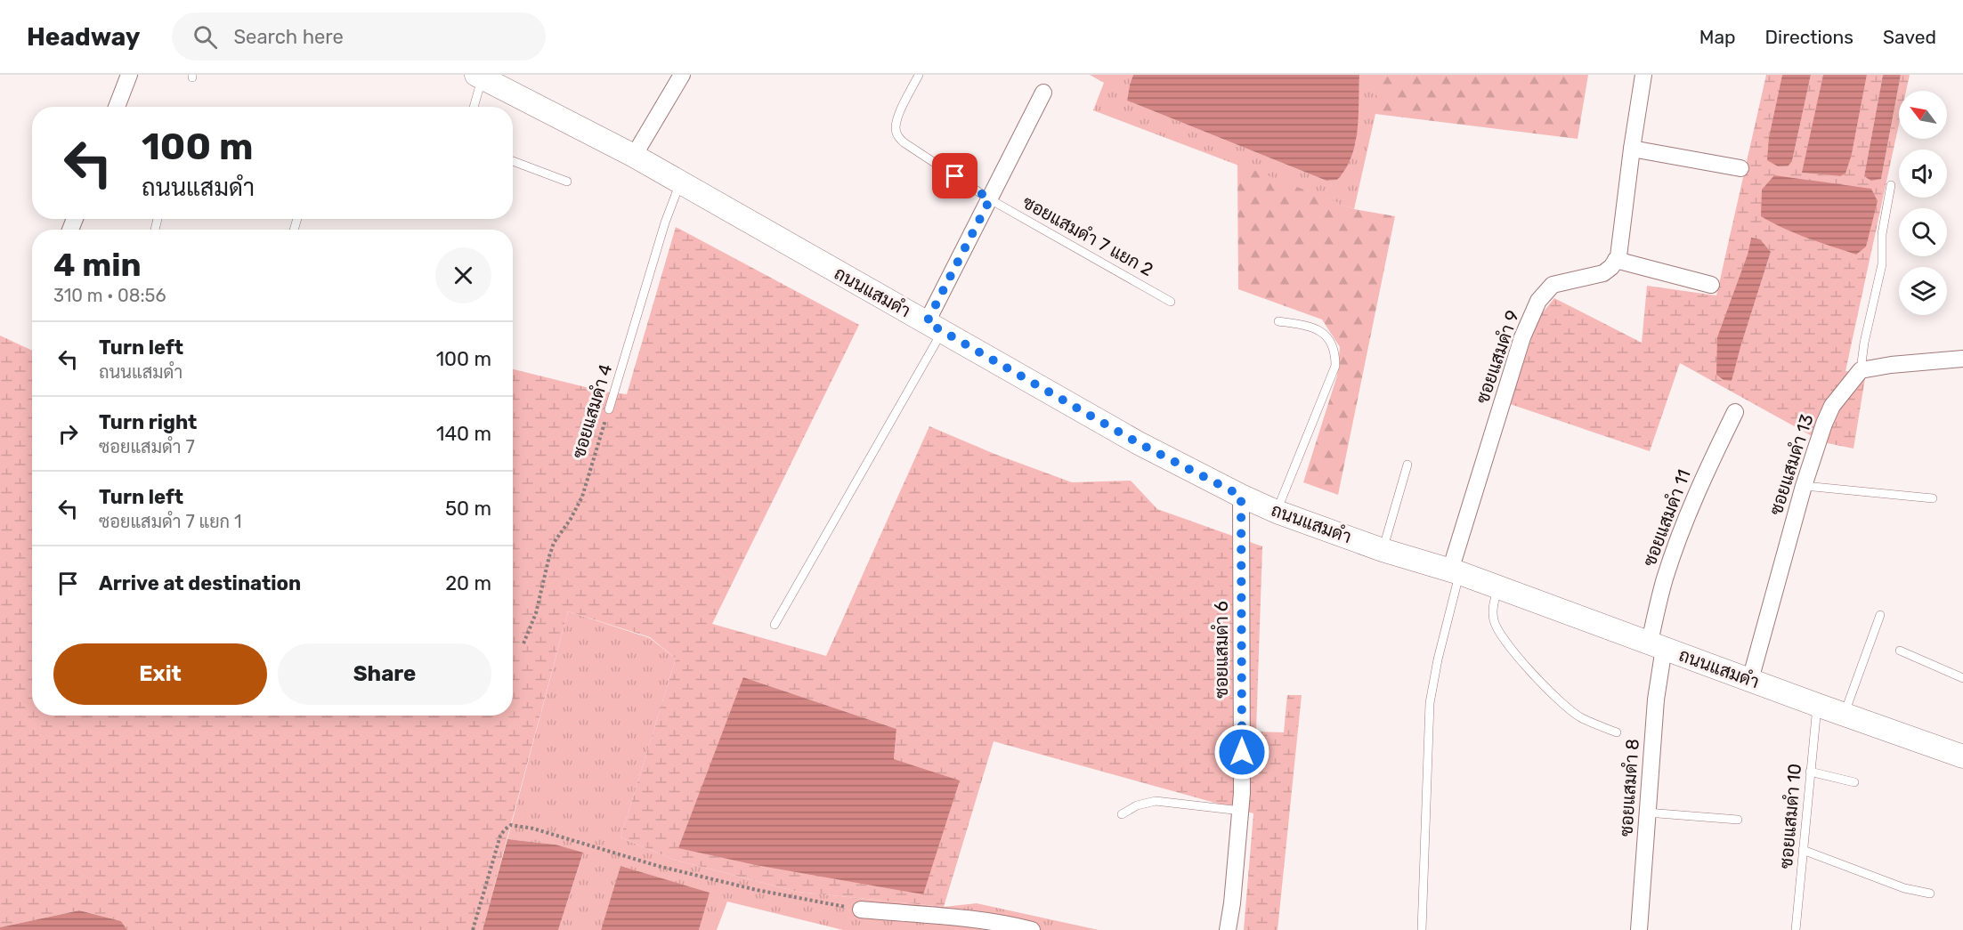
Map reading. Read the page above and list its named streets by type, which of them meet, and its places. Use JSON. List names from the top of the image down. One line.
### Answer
{"streets":{"street":["ถนนแสมดำ","ซอยแสมดำ 9","ซอยแสมดำ 13","ซอยแสมดำ 11","ซอยแสมดำ 6","ซอยแสมดำ 8"],"lane":["ซอยแสมดำ 7 แยก 2","ซอยแสมดำ 4","ซอยแสมดำ 10"]},"crossings":[["ถนนแสมดำ","ซอยแสมดำ 9"],["ถนนแสมดำ","ซอยแสมดำ 4"],["ถนนแสมดำ","ซอยแสมดำ 13"],["ถนนแสมดำ","ซอยแสมดำ 11"],["ถนนแสมดำ","ซอยแสมดำ 6"],["ถนนแสมดำ","ซอยแสมดำ 8"],["ถนนแสมดำ","ซอยแสมดำ 10"],["ซอยแสมดำ 11","ซอยแสมดำ 8"]],"north":"top left","page":{"header":"Headway","search":"Search here","nav":["Map","Directions","Saved"],"turn":["100 m","ถนนแสมดำ"],"heading":["4 min","310 m · 08:56"],"list":[{"name":"Turn left","note":"ถนนแสมดำ","value":"100 m"},{"name":"Turn right","note":"ซอยแสมดำ 7","value":"140 m"},{"name":"Turn left","note":"ซอยแสมดำ 7 แยก 1","value":"50 m"},{"name":"Arrive at destination","value":"20 m"}],"buttons":["Exit","Share"]}}
